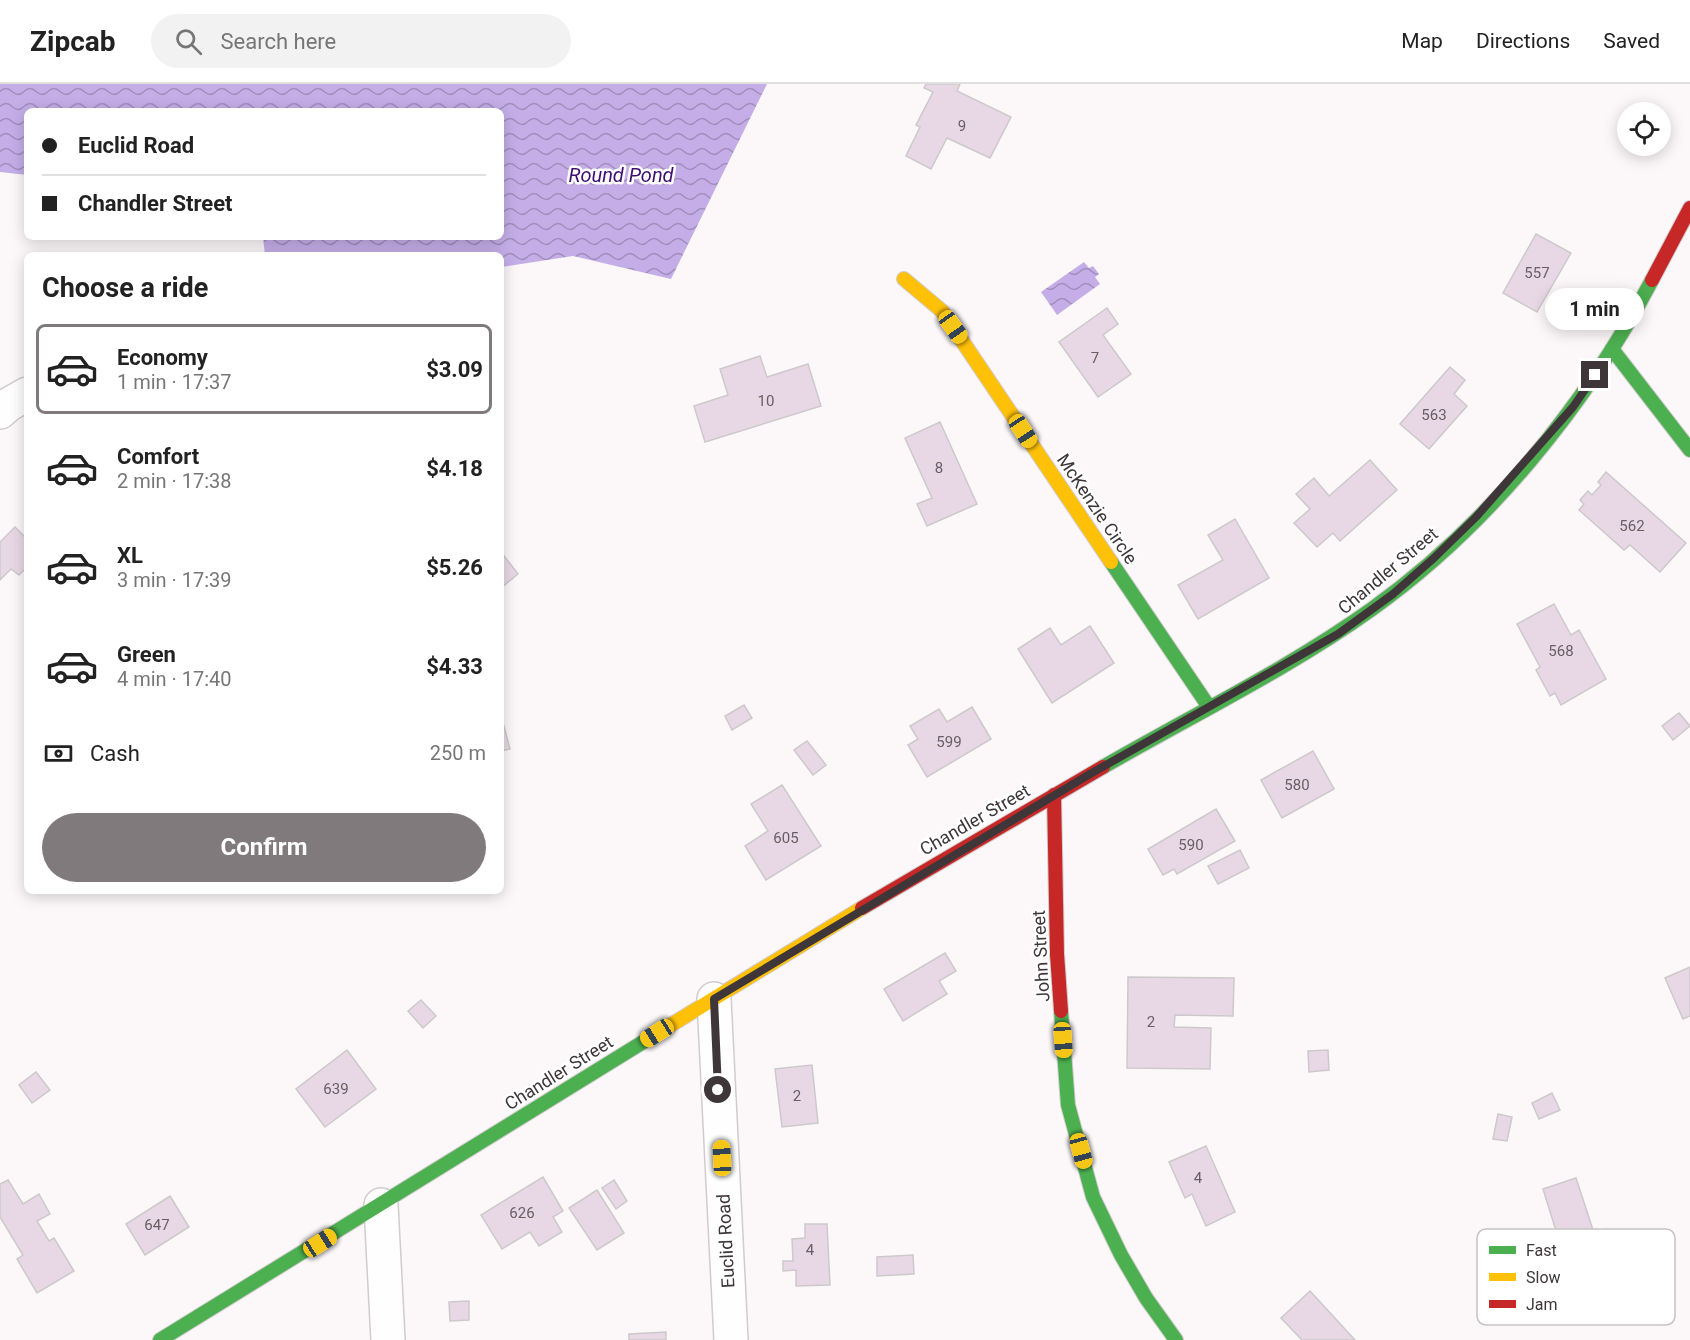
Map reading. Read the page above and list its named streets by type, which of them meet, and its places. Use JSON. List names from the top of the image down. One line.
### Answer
{"streets":{"main road":["McKenzie Circle","Chandler Street","John Street"],"street":["Euclid Road"]},"crossings":[["McKenzie Circle","Chandler Street"],["Chandler Street","John Street"],["Chandler Street","Euclid Road"]],"water":["Round Pond"],"house_numbers":["9","557","7","10","563","8","562","568","599","580","605","590","2","639","2","4","626","647","4"],"legend":["Fast","Slow","Jam"],"page":{"header":"Zipcab","search":"Search here","nav":["Map","Directions","Saved"],"banner":["Euclid Road","Chandler Street"],"heading":"Choose a ride","bubble":"1 min","list":[{"name":"Economy","note":"1 min · 17:37","value":"$3.09"},{"name":"Comfort","note":"2 min · 17:38","value":"$4.18"},{"name":"XL","note":"3 min · 17:39","value":"$5.26"},{"name":"Green","note":"4 min · 17:40","value":"$4.33"}],"pay":["Cash","250 m"],"buttons":"Confirm"}}
